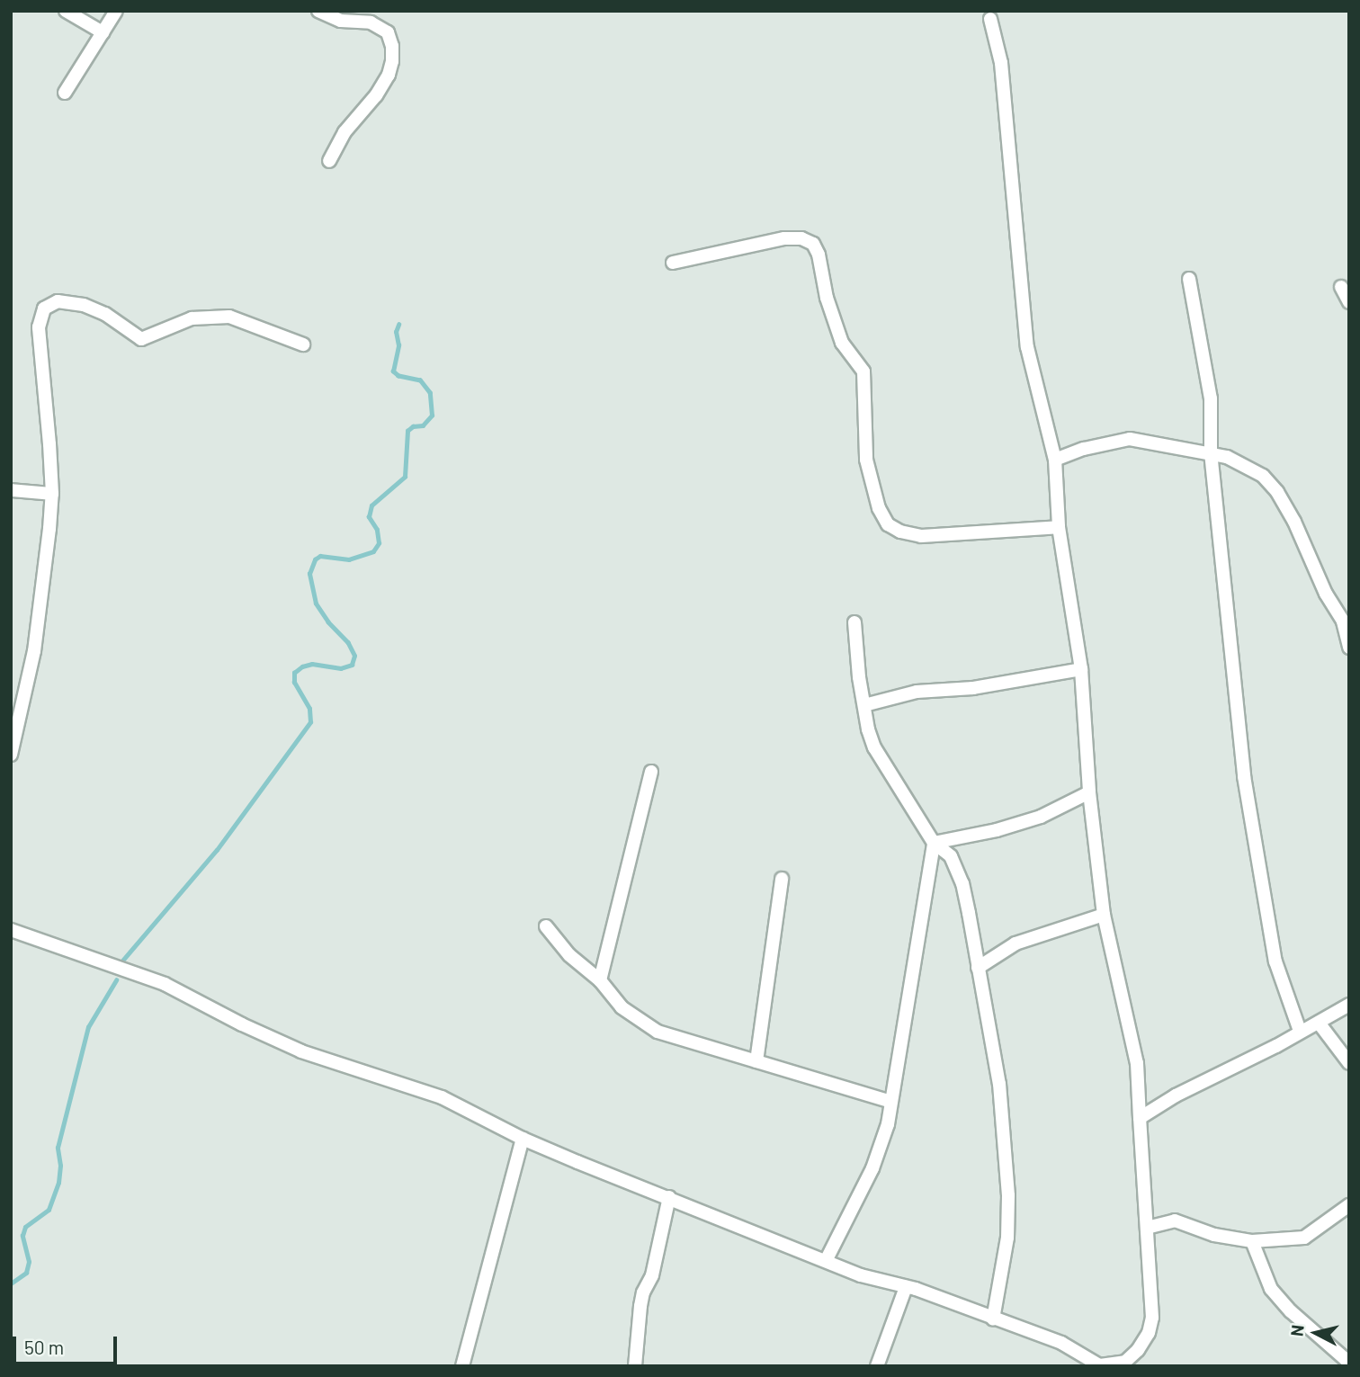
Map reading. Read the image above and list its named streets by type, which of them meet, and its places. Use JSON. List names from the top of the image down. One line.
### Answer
{"scale_bar":"50 m","north":"left"}
